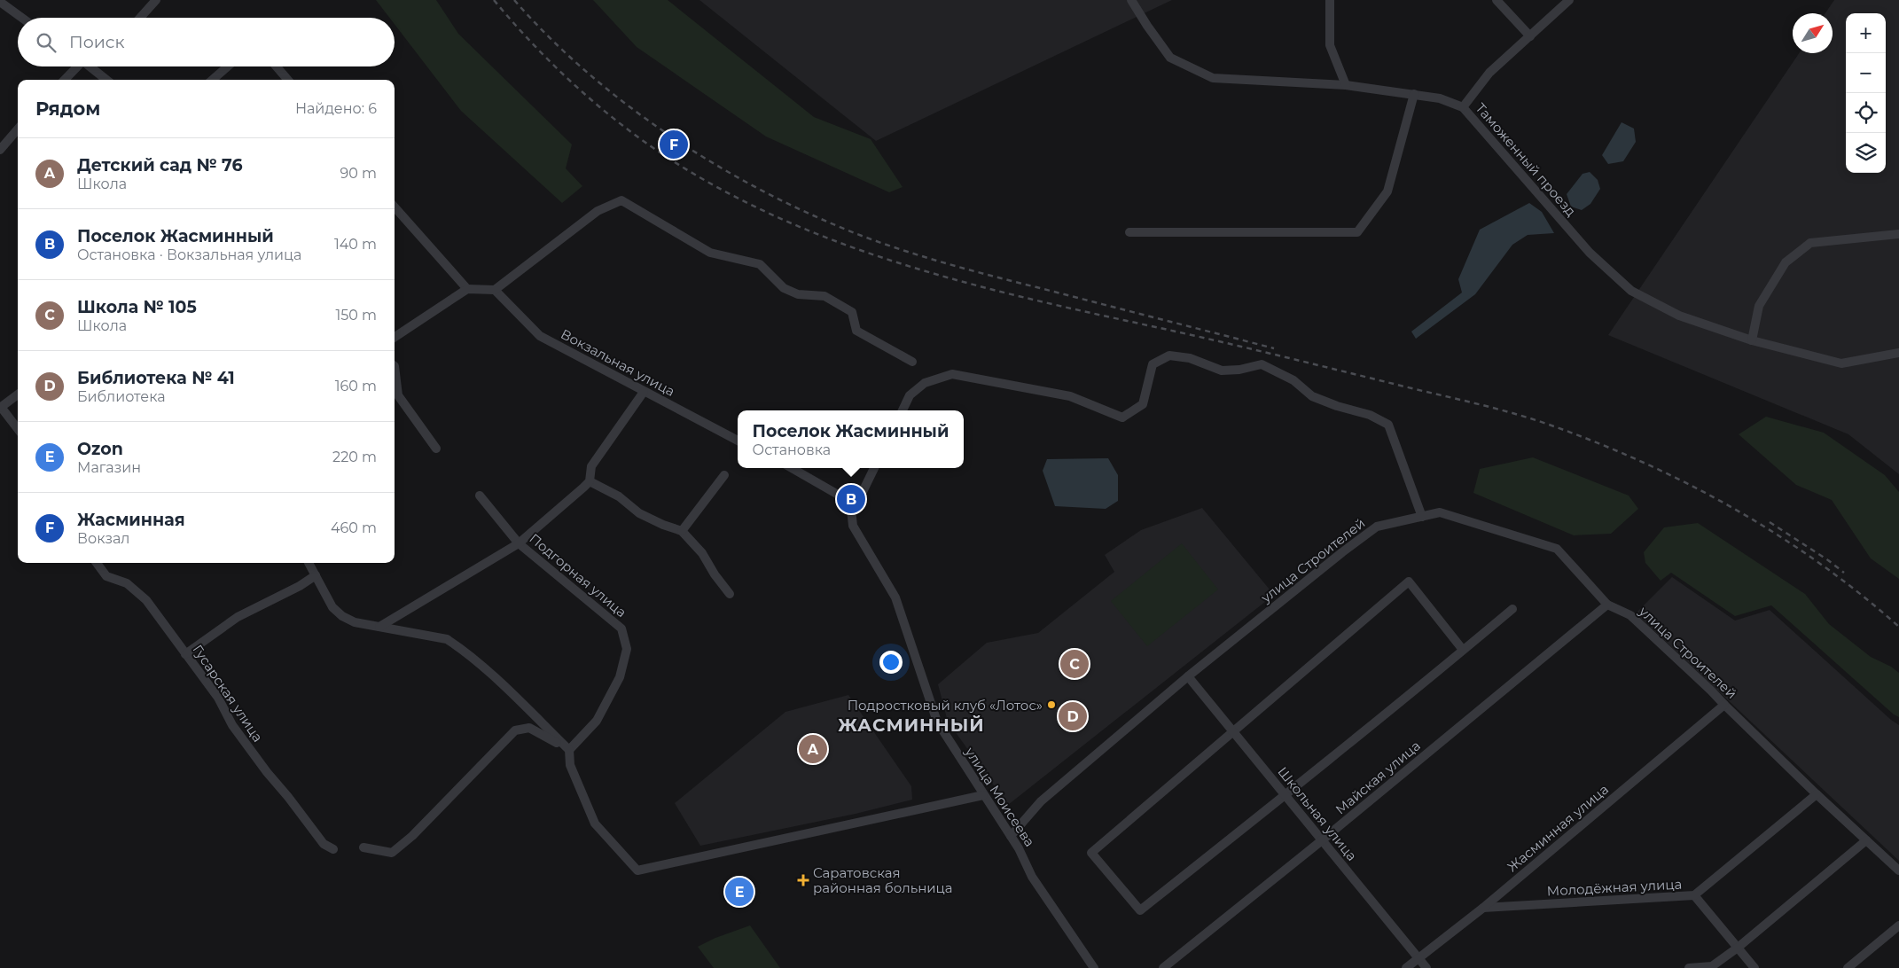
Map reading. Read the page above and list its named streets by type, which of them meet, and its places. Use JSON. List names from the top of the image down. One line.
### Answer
{"streets":{"street":["Таможенный проезд","Вокзальная улица","улица Строителей","Подгорная улица","Гусарская улица","Майская улица","улица Моисеева","Школьная улица","Жасминная улица","Молодёжная улица"]},"crossings":[["улица Строителей","Майская улица"],["улица Строителей","улица Моисеева"],["улица Строителей","Школьная улица"],["улица Строителей","Жасминная улица"],["улица Строителей","Молодёжная улица"],["Майская улица","Школьная улица"],["Школьная улица","Жасминная улица"],["Жасминная улица","Молодёжная улица"]],"districts":["ЖАСМИННЫЙ"],"places":{"other":["Подростковый клуб «Лотос»"],"health":["Саратовская районная больница"]},"north":"top right","page":{"map_buttons":["+","−"],"search":"Поиск","heading":["Рядом","Найдено: 6"],"pins":["F","B","C","D","A","E"],"list":[{"mark":"A","name":"Детский сад № 76","note":"Школа","value":"90 m"},{"mark":"B","name":"Поселок Жасминный","note":"Остановка · Вокзальная улица","value":"140 m"},{"mark":"C","name":"Школа № 105","note":"Школа","value":"150 m"},{"mark":"D","name":"Библиотека № 41","note":"Библиотека","value":"160 m"},{"mark":"E","name":"Ozon","note":"Магазин","value":"220 m"},{"mark":"F","name":"Жасминная","note":"Вокзал","value":"460 m"}],"popup":["Поселок Жасминный","Остановка"]}}
